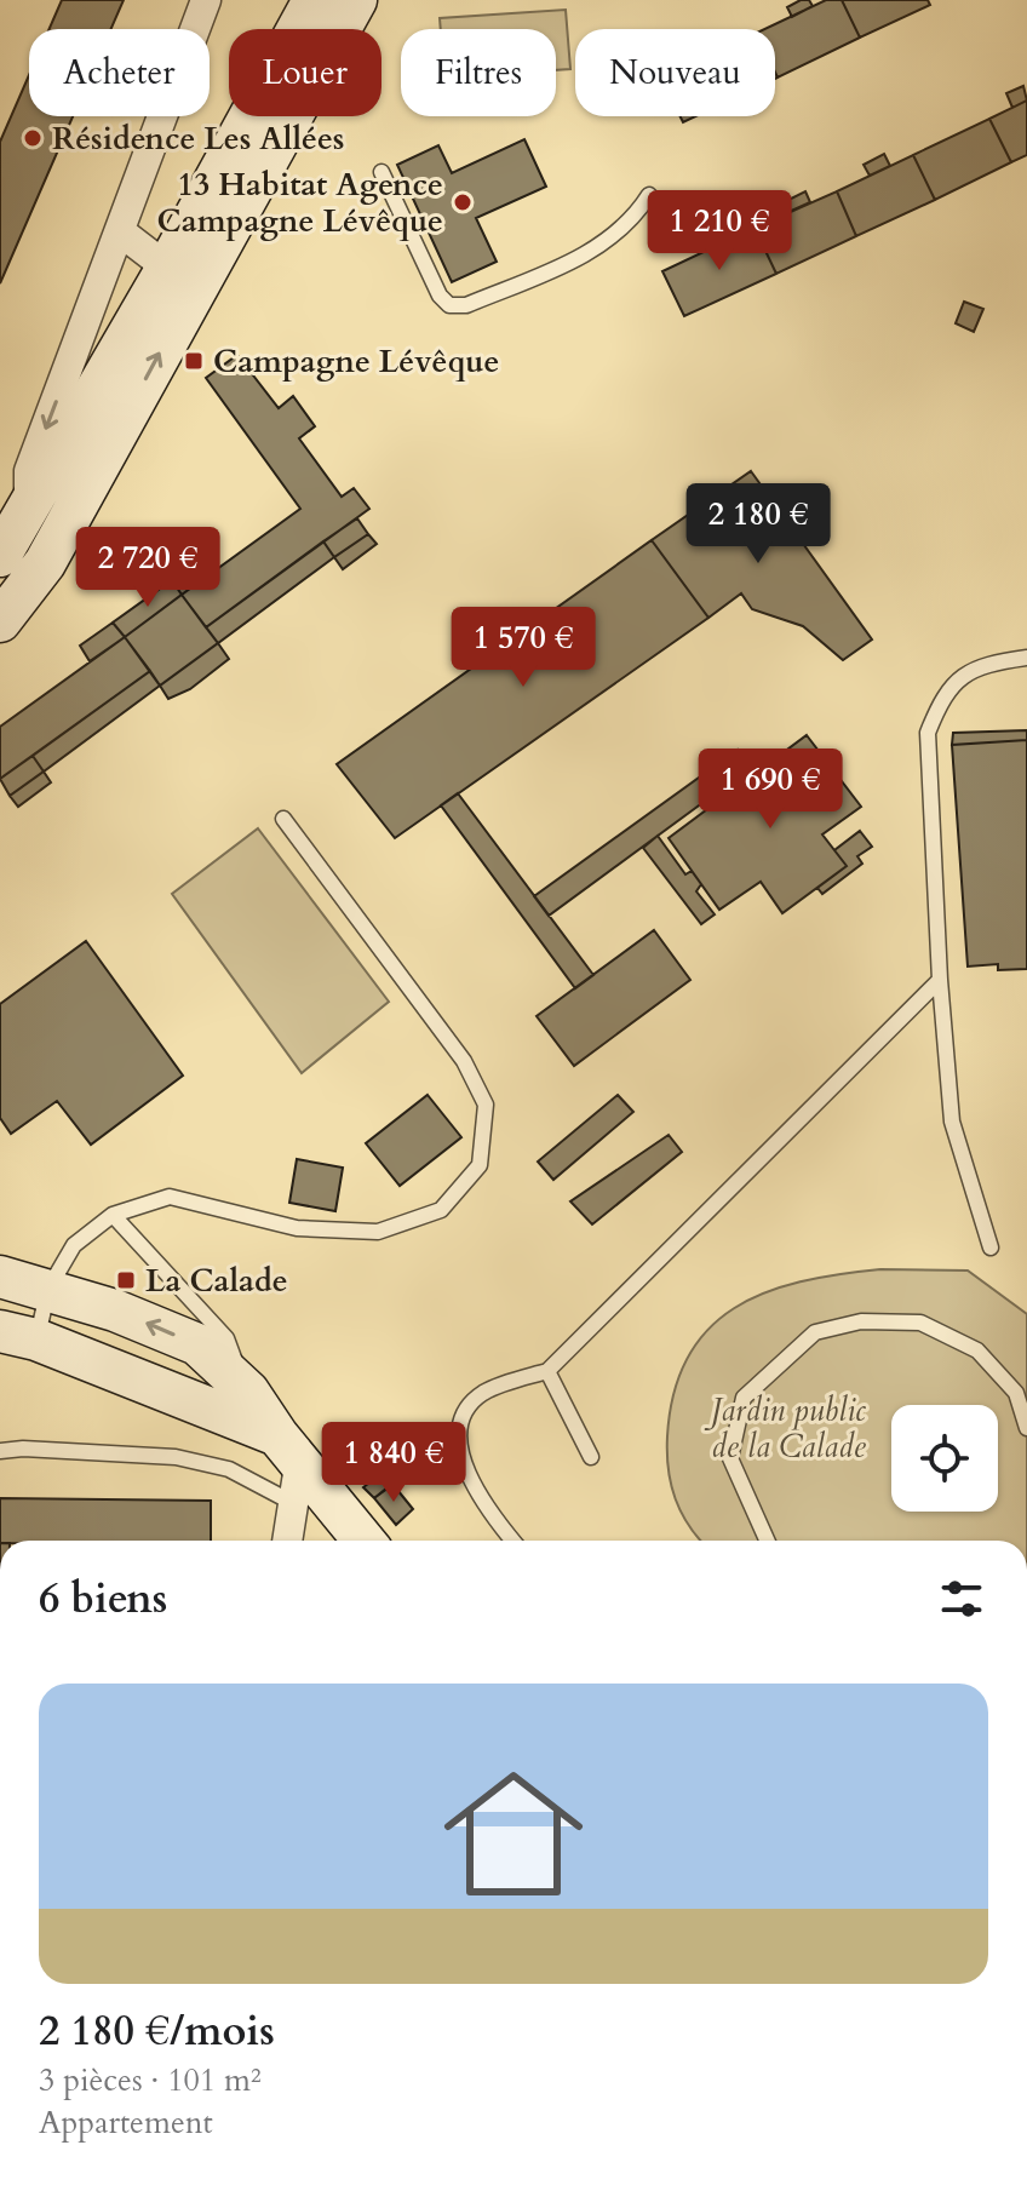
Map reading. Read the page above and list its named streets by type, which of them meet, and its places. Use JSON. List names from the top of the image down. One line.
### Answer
{"parks":["Jardin public de la Calade"],"places":{"other":["Résidence Les Allées","13 Habitat Agence Campagne Lévêque"],"transit":["Campagne Lévêque","La Calade"]},"page":{"chip":["Acheter","Louer","Filtres","Nouveau"],"price":["1 210 €","2 180 €","2 720 €","1 570 €","1 690 €","1 840 €"],"heading":"6 biens","list":[{"name":"2 180 €/mois","note":"3 pièces · 101 m² · Appartement"}]}}
